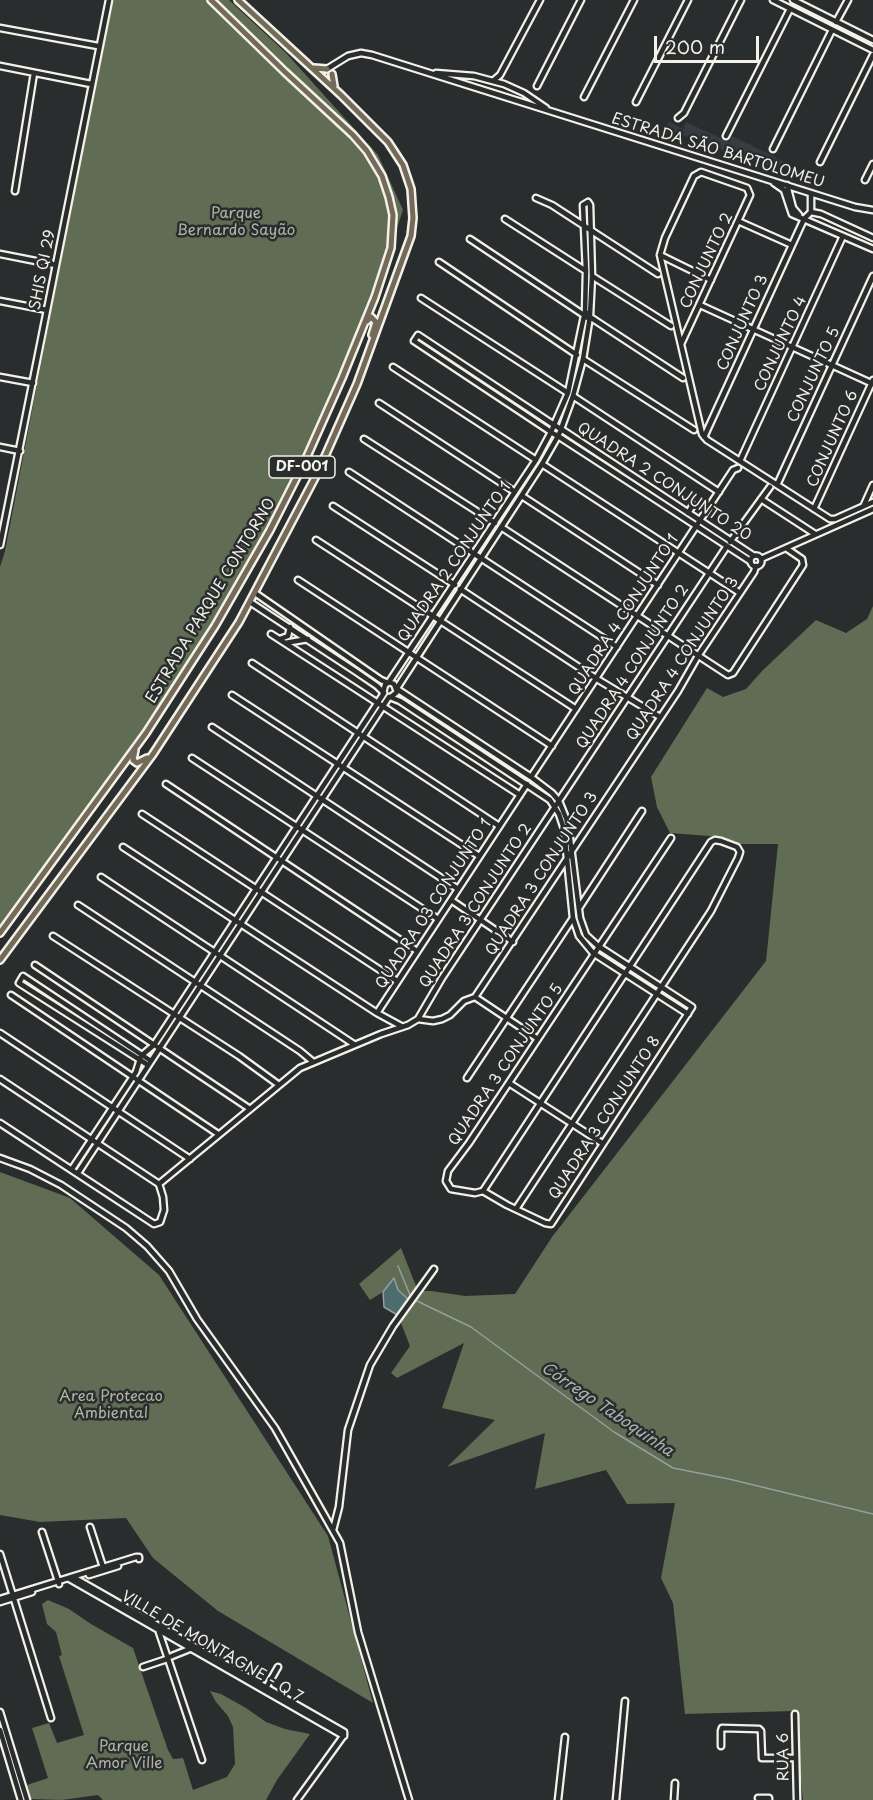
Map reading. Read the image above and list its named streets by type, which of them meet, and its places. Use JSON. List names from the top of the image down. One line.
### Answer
{"streets":{"main road":["DF-001","ESTRADA PARQUE CONTORNO"],"street":["ESTRADA SÃO BARTOLOMEU","CONJUNTO 2","SHIS QI 29","CONJUNTO 3","CONJUNTO 4","CONJUNTO 5","CONJUNTO 6","QUADRA 2 CONJUNTO 20","QUADRA 2 CONJUNTO 1","QUADRA 4 CONJUNTO 1","QUADRA 4 CONJUNTO 3","QUADRA 4 CONJUNTO 2","QUADRA 3 CONJUNTO 3","QUADRA 03 CONJUNTO 1","QUADRA 3 CONJUNTO 2","QUADRA 3 CONJUNTO 5","QUADRA 3 CONJUNTO 8","VILLE DE MONTAGNE - Q 7","RUA 6"]},"crossings":[["QUADRA 2 CONJUNTO 20","QUADRA 2 CONJUNTO 1"],["QUADRA 2 CONJUNTO 20","QUADRA 4 CONJUNTO 1"],["QUADRA 2 CONJUNTO 20","QUADRA 4 CONJUNTO 3"],["QUADRA 2 CONJUNTO 20","QUADRA 4 CONJUNTO 2"],["QUADRA 4 CONJUNTO 3","QUADRA 3 CONJUNTO 3"],["QUADRA 4 CONJUNTO 2","QUADRA 3 CONJUNTO 2"]],"water":["Córrego Taboquinha"],"parks":["Parque Bernardo Sayão","Area Protecao Ambiental","Parque Amor Ville"],"scale_bar":"200 m"}
